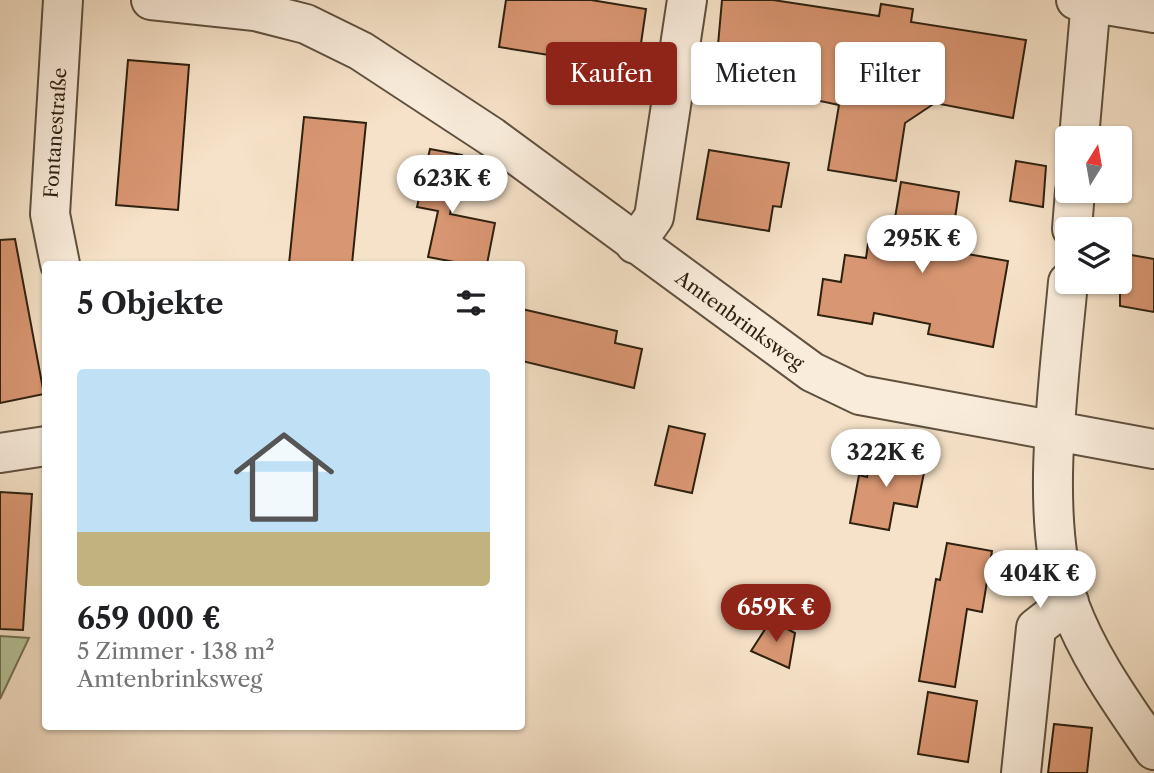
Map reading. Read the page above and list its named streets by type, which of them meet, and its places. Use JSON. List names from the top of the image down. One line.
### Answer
{"streets":{"street":["Fontanestraße","Amtenbrinksweg"]},"north":"top","page":{"chip":["Kaufen","Mieten","Filter"],"price":["623K €","295K €","322K €","404K €","659K €"],"heading":"5 Objekte","list":[{"name":"659 000 €","note":"5 Zimmer · 138 m² · Amtenbrinksweg"}]}}
